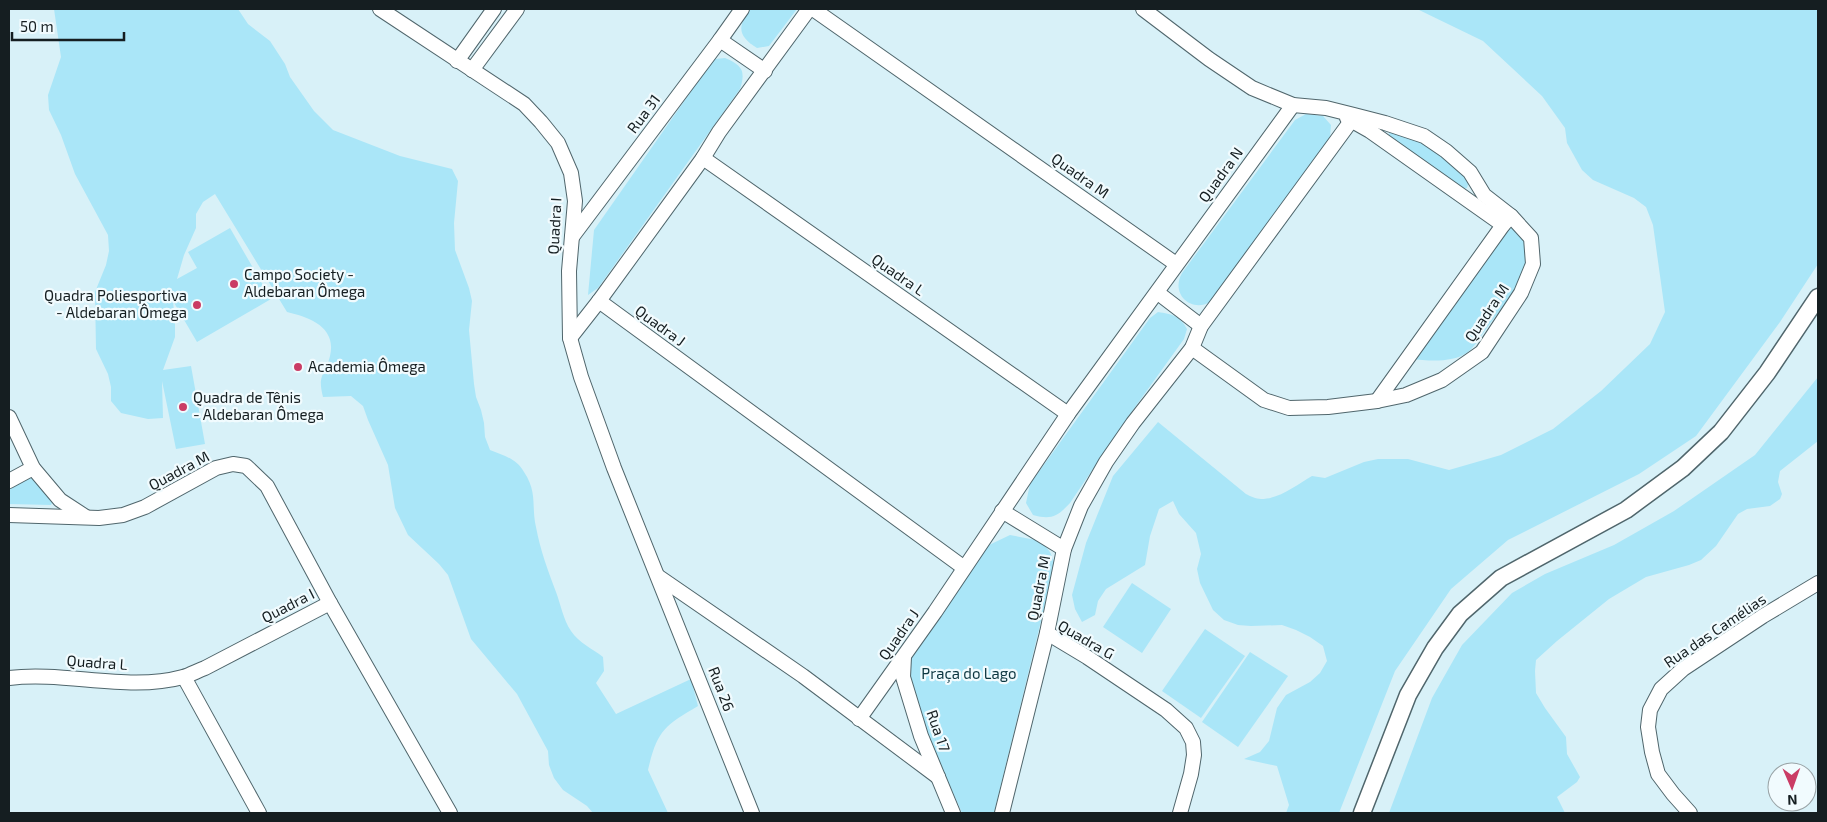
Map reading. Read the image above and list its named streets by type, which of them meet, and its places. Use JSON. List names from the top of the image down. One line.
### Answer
{"streets":{"street":["Rua 31","Quadra N","Quadra M","Quadra I","Quadra L","Quadra J","Rua das Camélias","Quadra G","Rua 26","Rua 17"]},"crossings":[["Rua 31","Quadra I"],["Quadra N","Quadra M"],["Quadra M","Quadra I"],["Quadra M","Quadra G"],["Quadra I","Quadra L"],["Quadra J","Rua 17"]],"parks":["Praça do Lago"],"places":["Campo Society - Aldebaran Ômega","Quadra Poliesportiva - Aldebaran Ômega","Academia Ômega","Quadra de Tênis - Aldebaran Ômega"],"scale_bar":"50 m","north":"bottom"}
